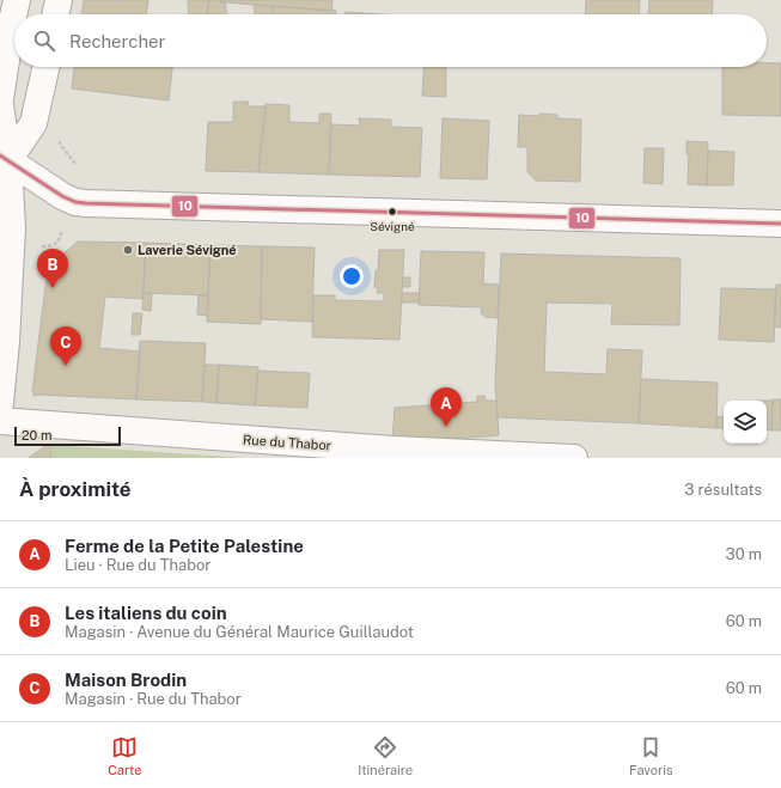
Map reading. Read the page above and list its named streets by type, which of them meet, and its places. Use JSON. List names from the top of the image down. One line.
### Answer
{"streets":{"street":["Rue du Thabor"]},"places":["Sévigné","Laverie Sévigné"],"lines":["transit line 10"],"scale_bar":"20 m","page":{"search":"Rechercher","pins":["B","C","A"],"scale":"20 m","heading":["À proximité","3 résultats"],"list":[{"mark":"A","name":"Ferme de la Petite Palestine","note":"Lieu · Rue du Thabor","value":"30 m"},{"mark":"B","name":"Les italiens du coin","note":"Magasin · Avenue du Général Maurice Guillaudot","value":"60 m"},{"mark":"C","name":"Maison Brodin","note":"Magasin · Rue du Thabor","value":"60 m"}],"nav":["Carte","Itinéraire","Favoris"]}}
